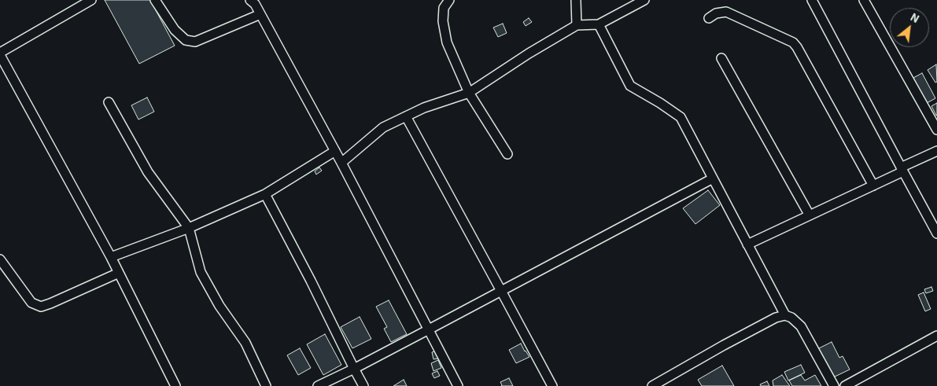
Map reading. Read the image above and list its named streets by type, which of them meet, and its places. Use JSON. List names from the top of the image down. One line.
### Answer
{"north":"top right"}
